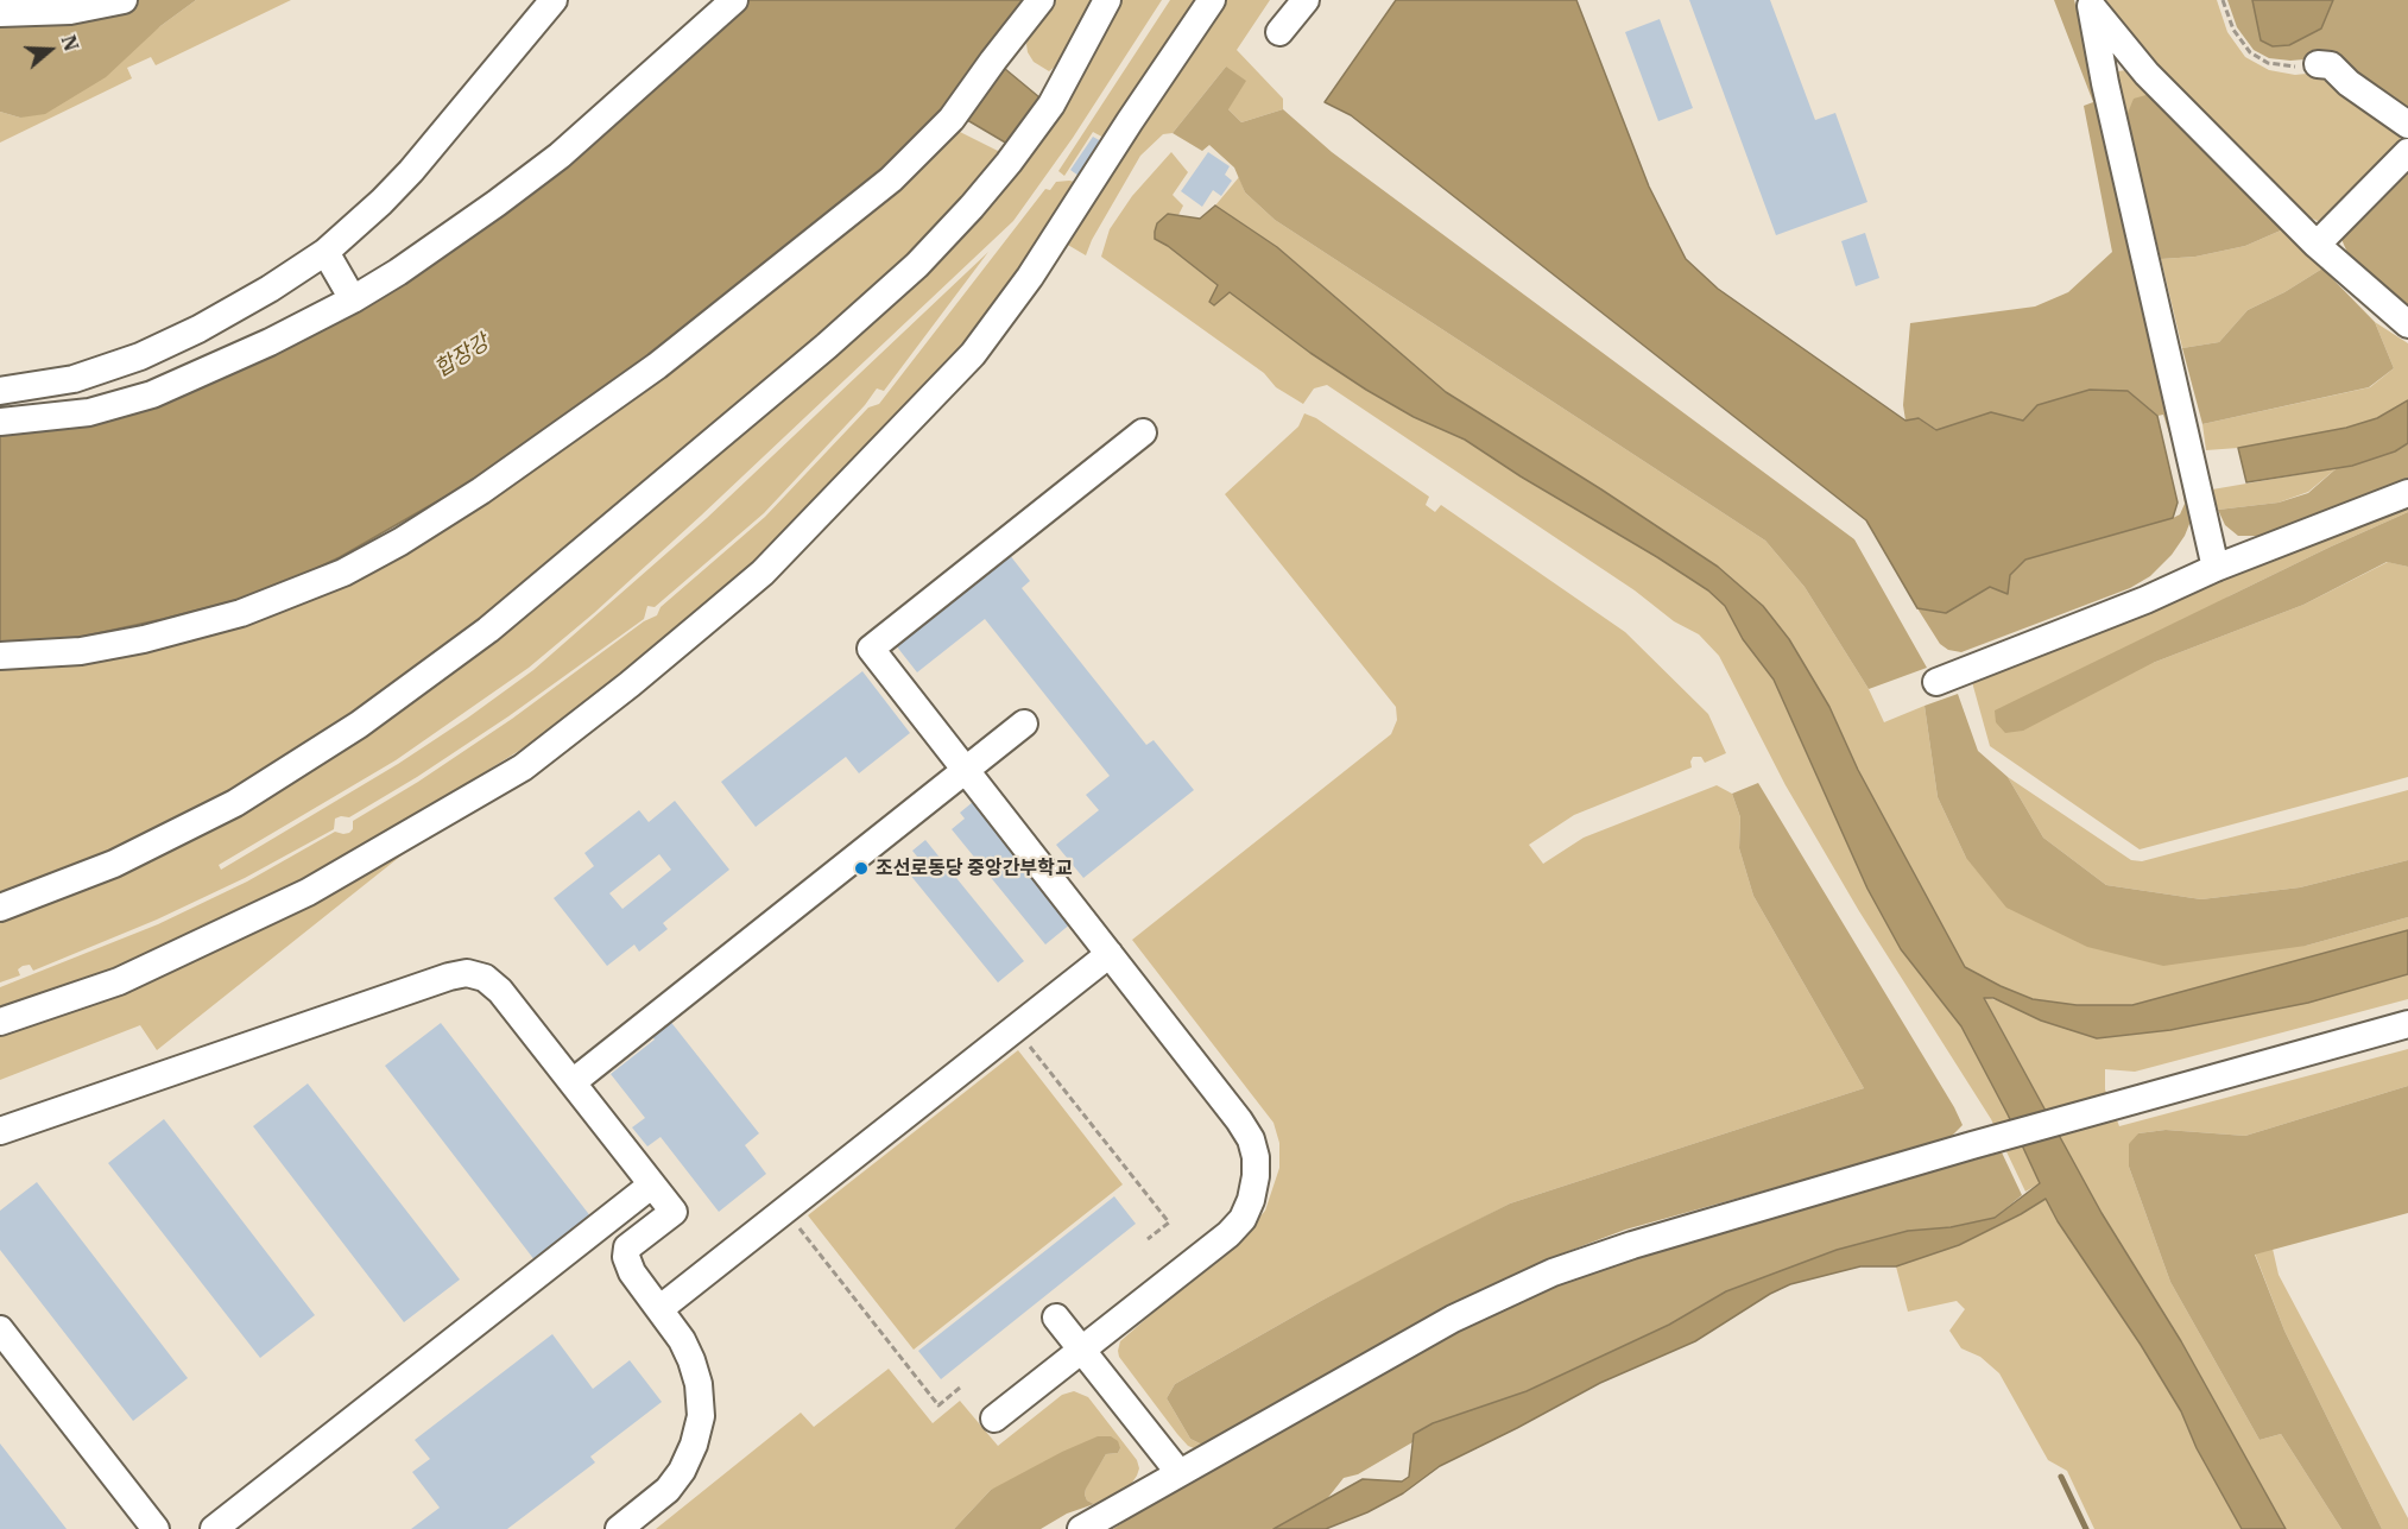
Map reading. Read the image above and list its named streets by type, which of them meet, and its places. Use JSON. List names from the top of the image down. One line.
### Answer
{"water":["합장강"],"places":["조선로동당 중앙간부학교"],"north":"right"}
